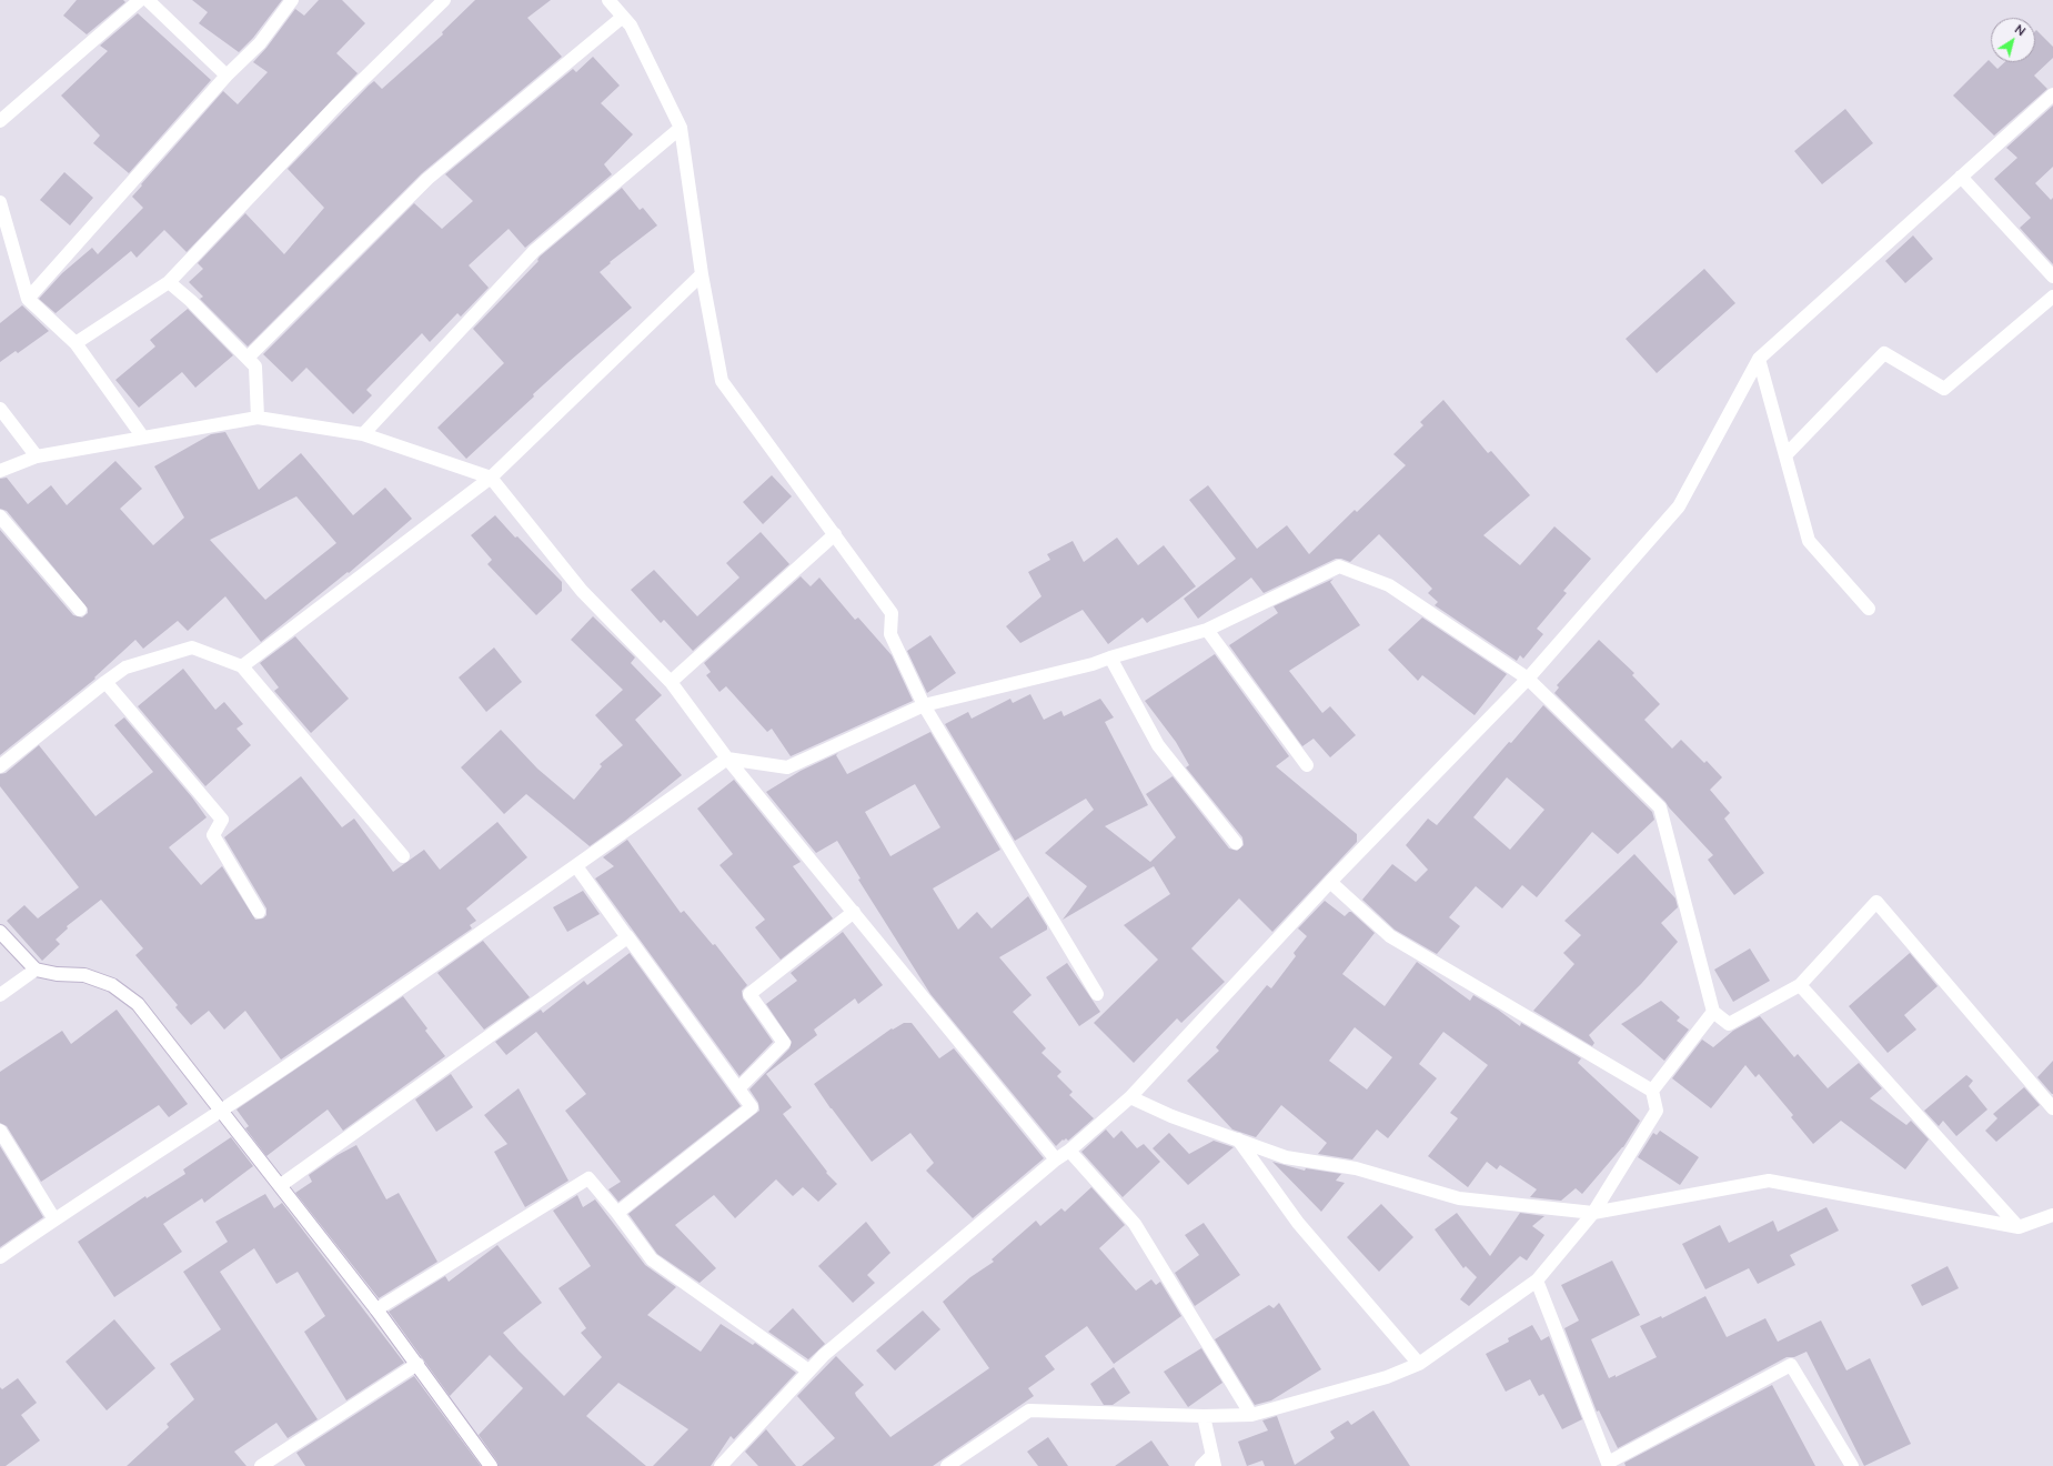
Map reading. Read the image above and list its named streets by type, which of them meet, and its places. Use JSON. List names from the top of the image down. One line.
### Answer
{"north":"top right"}
